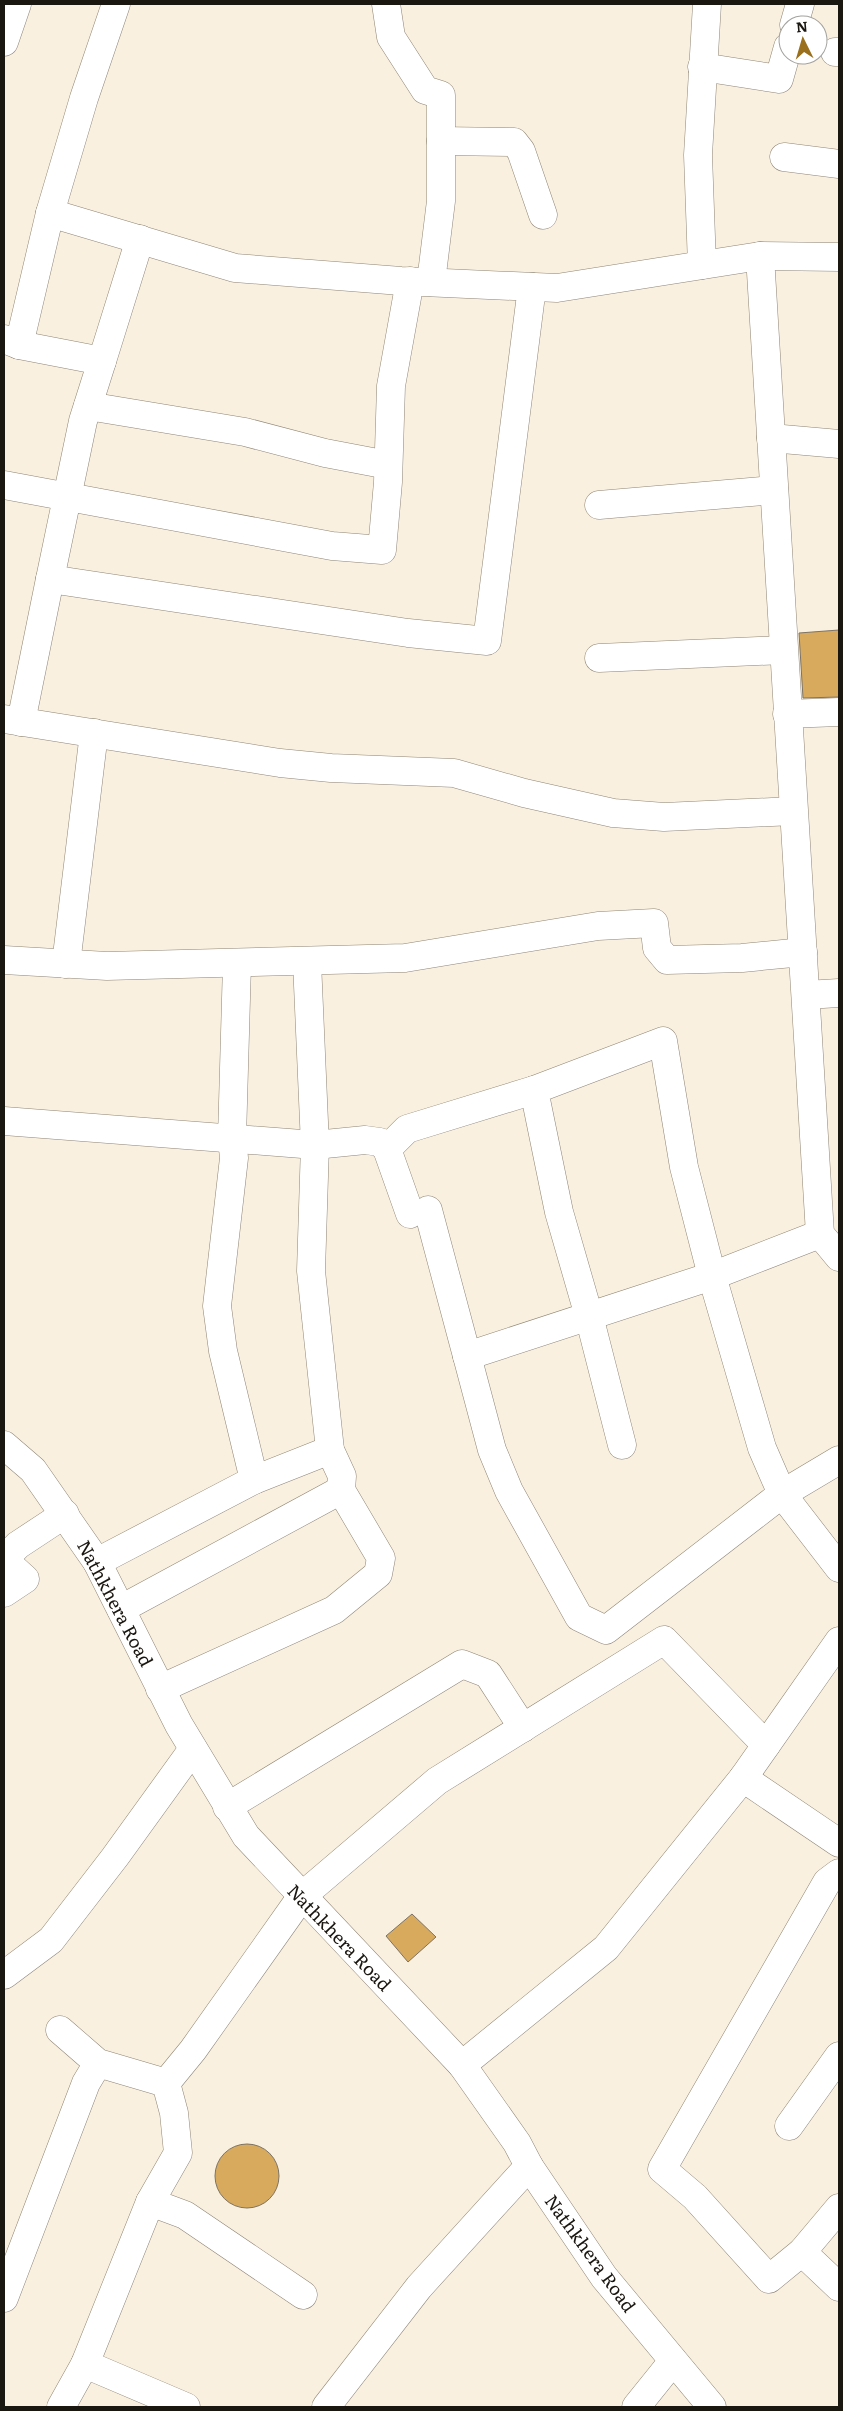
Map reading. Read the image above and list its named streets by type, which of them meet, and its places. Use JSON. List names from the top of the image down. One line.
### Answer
{"streets":{"street":["Nathkhera Road"]},"north":"top"}
